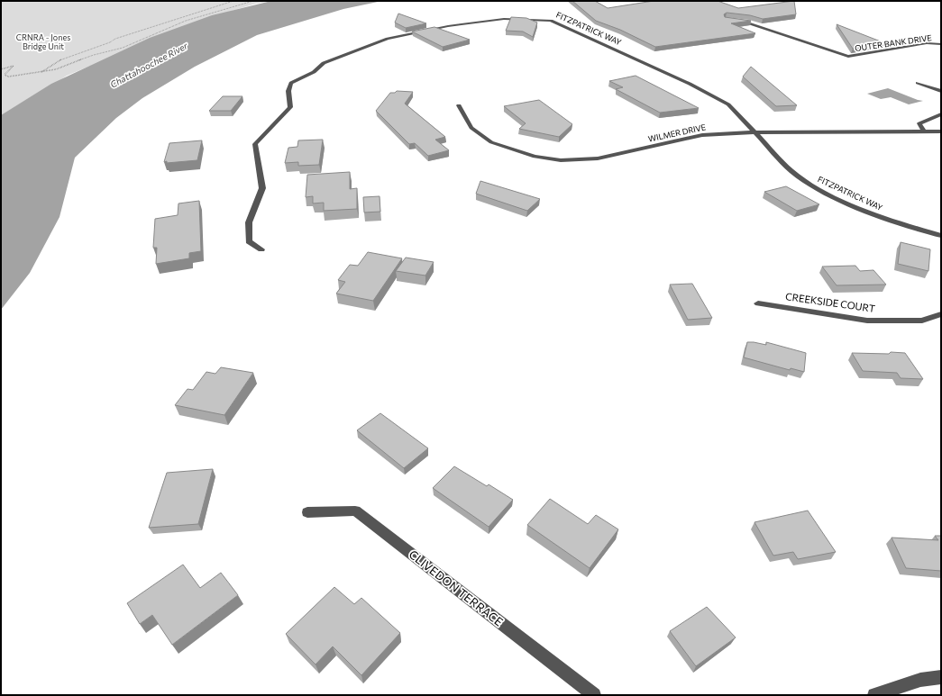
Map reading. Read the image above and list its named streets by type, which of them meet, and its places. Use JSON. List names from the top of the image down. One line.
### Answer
{"streets":{"street":["FITZPATRICK WAY","OUTER BANK DRIVE","WILMER DRIVE","CREEKSIDE COURT","CLIVEDON TERRACE"]},"crossings":[["FITZPATRICK WAY","WILMER DRIVE"]],"water":["Chattahoochee River"],"parks":["CRNRA - Jones Bridge Unit"]}
